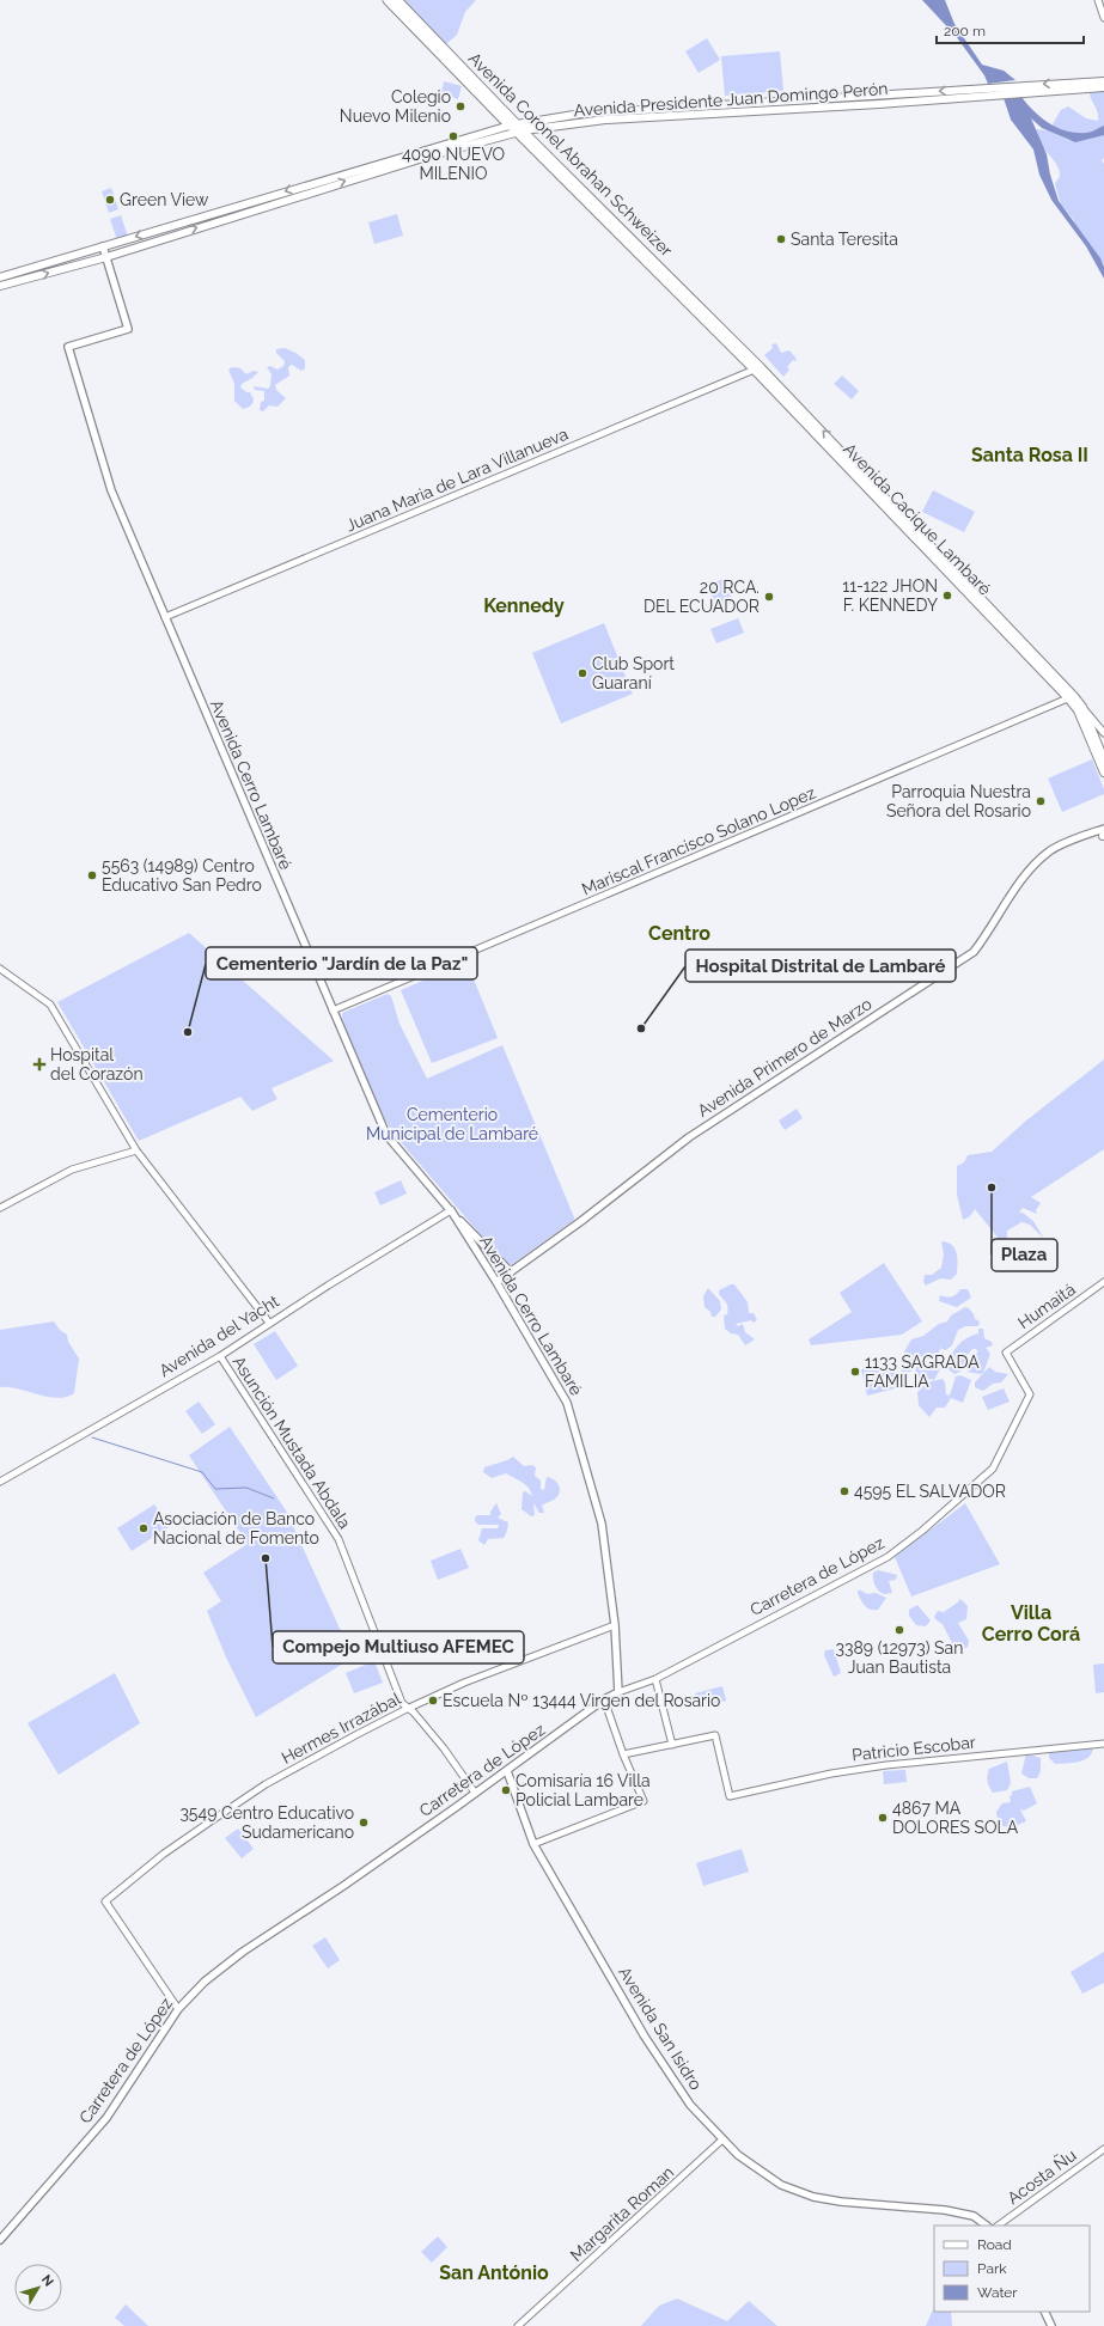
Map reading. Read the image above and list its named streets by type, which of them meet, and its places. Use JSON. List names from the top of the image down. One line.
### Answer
{"streets":{"highway":["Avenida Coronel Abrahan Schweizer"],"main road":["Avenida Presidente Juan Domingo Perón","Avenida Cacique Lambaré","Avenida Cerro Lambaré","Avenida Primero de Marzo","Carretera de López","Avenida San Isidro"],"street":["Juana Maria de Lara Villanueva","Mariscal Francisco Solano Lopez","Humaitá","Avenida del Yacht","Asunción Mustada Abdala","Hermes Irrazábal","Patricio Escobar","Acosta Ñu","Margarita Roman"]},"crossings":[["Avenida Presidente Juan Domingo Perón","Avenida Coronel Abrahan Schweizer"],["Avenida Presidente Juan Domingo Perón","Avenida Cerro Lambaré"],["Avenida Coronel Abrahan Schweizer","Avenida Cacique Lambaré"],["Juana Maria de Lara Villanueva","Avenida Cacique Lambaré"],["Juana Maria de Lara Villanueva","Avenida Cerro Lambaré"],["Avenida Cacique Lambaré","Mariscal Francisco Solano Lopez"],["Avenida Cerro Lambaré","Mariscal Francisco Solano Lopez"],["Avenida Cerro Lambaré","Avenida Primero de Marzo"],["Avenida Cerro Lambaré","Avenida del Yacht"],["Avenida Cerro Lambaré","Carretera de López"],["Avenida Cerro Lambaré","Hermes Irrazábal"],["Humaitá","Carretera de López"],["Avenida del Yacht","Asunción Mustada Abdala"],["Asunción Mustada Abdala","Carretera de López"],["Asunción Mustada Abdala","Hermes Irrazábal"],["Carretera de López","Hermes Irrazábal"],["Carretera de López","Avenida San Isidro"],["Avenida San Isidro","Margarita Roman"]],"districts":["Santa Rosa II","Kennedy","Centro","Villa Cerro Corá","San António"],"parks":["Cementerio Municipal de Lambaré"],"places":{"other":["Colegio Nuevo Milenio","4090 NUEVO MILENIO","Green View","Santa Teresita","11-122 JHON F. KENNEDY","20 RCA. DEL ECUADOR","Club Sport Guaraní","Parroquia Nuestra Señora del Rosario","5563 (14989) Centro Educativo San Pedro","Hospital Distrital de Lambaré","Cementerio \"Jardín de la Paz\"","Plaza","1133 SAGRADA FAMILIA","4595 EL SALVADOR","Asociación de Banco Nacional de Fomento","Compejo Multiuso AFEMEC","3389 (12973) San Juan Bautista","Escuela Nº 13444 Virgen del Rosario","Comisaría 16 Villa Policial Lambare","4867 MA DOLORES SOLA","3549 Centro Educativo Sudamericano"],"health":["Hospital del Corazón"]},"legend":["Road","Park","Water"],"scale_bar":"200 m","north":"top right"}
